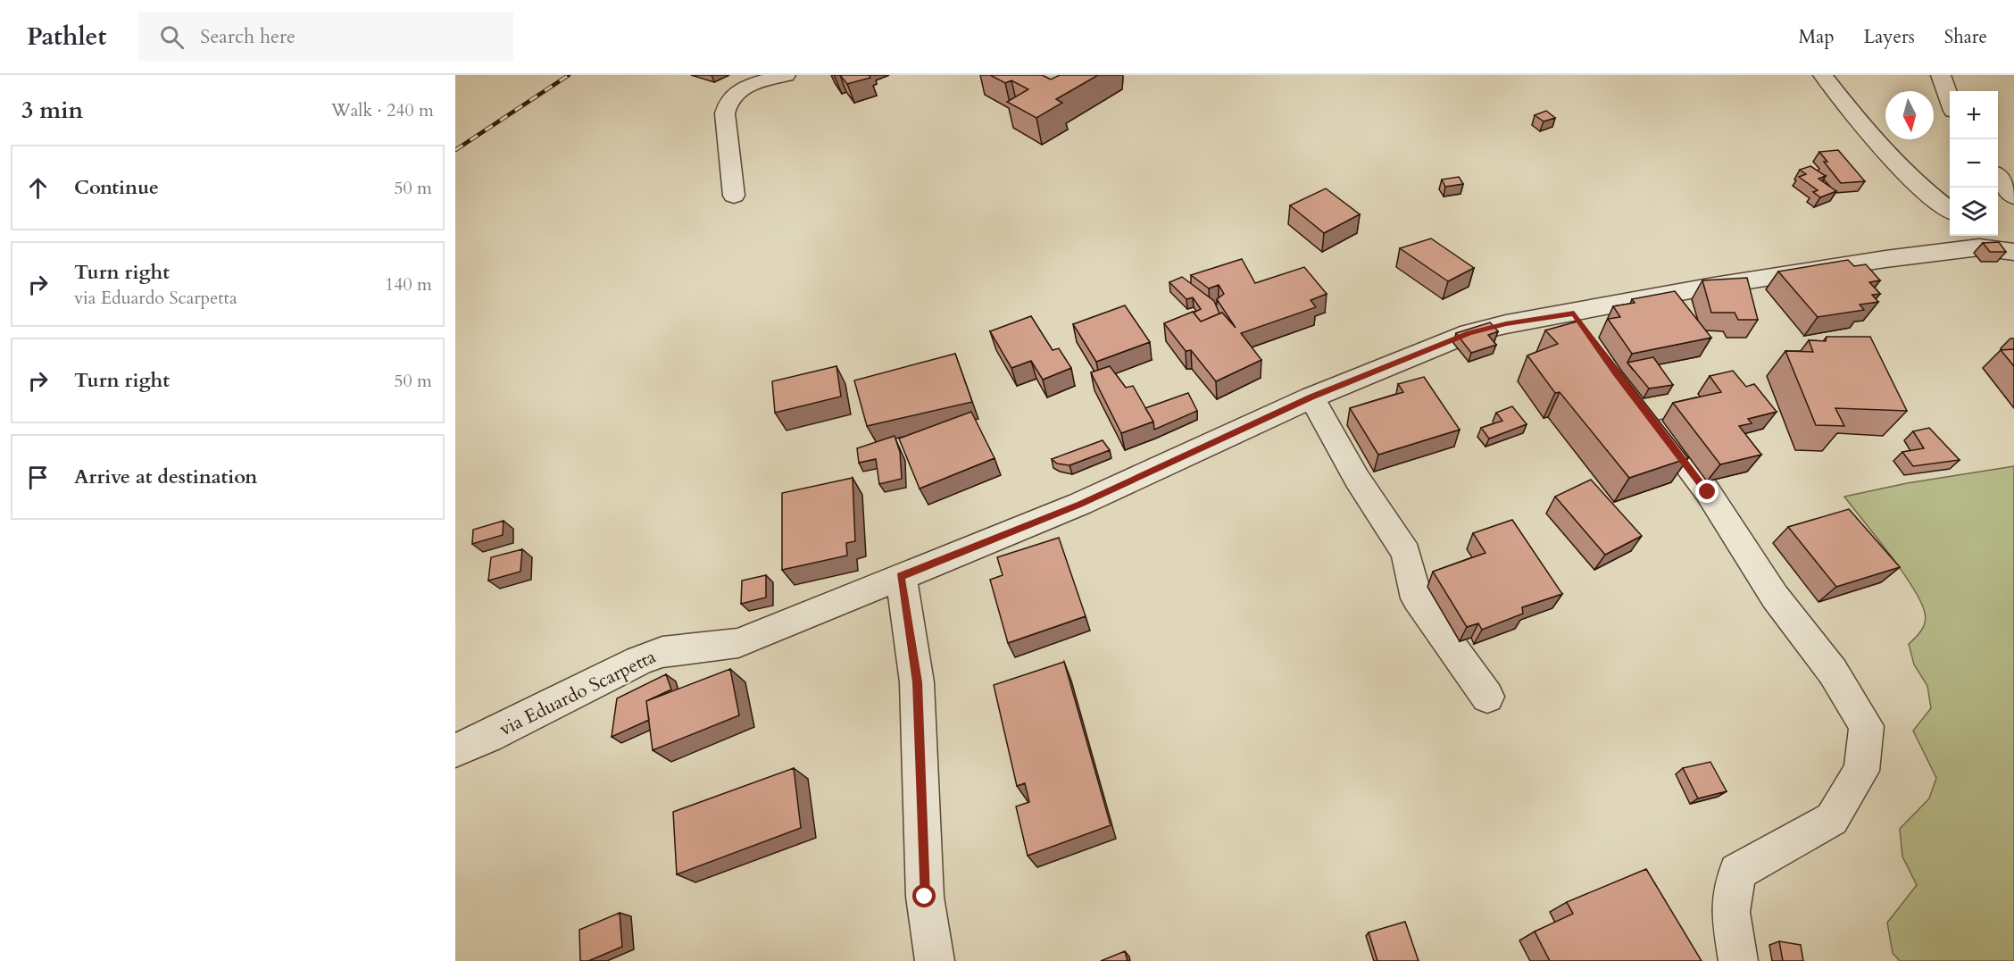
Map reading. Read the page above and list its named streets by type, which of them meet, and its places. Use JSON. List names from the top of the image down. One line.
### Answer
{"streets":{"street":["via Eduardo Scarpetta"]},"north":"bottom","page":{"header":"Pathlet","search":"Search here","nav":["Map","Layers","Share"],"heading":["3 min","Walk · 240 m"],"map_buttons":["+","−"],"list":[["Continue","50 m"],["Turn right","via Eduardo Scarpetta","140 m"],["Turn right","50 m"],"Arrive at destination"]}}
